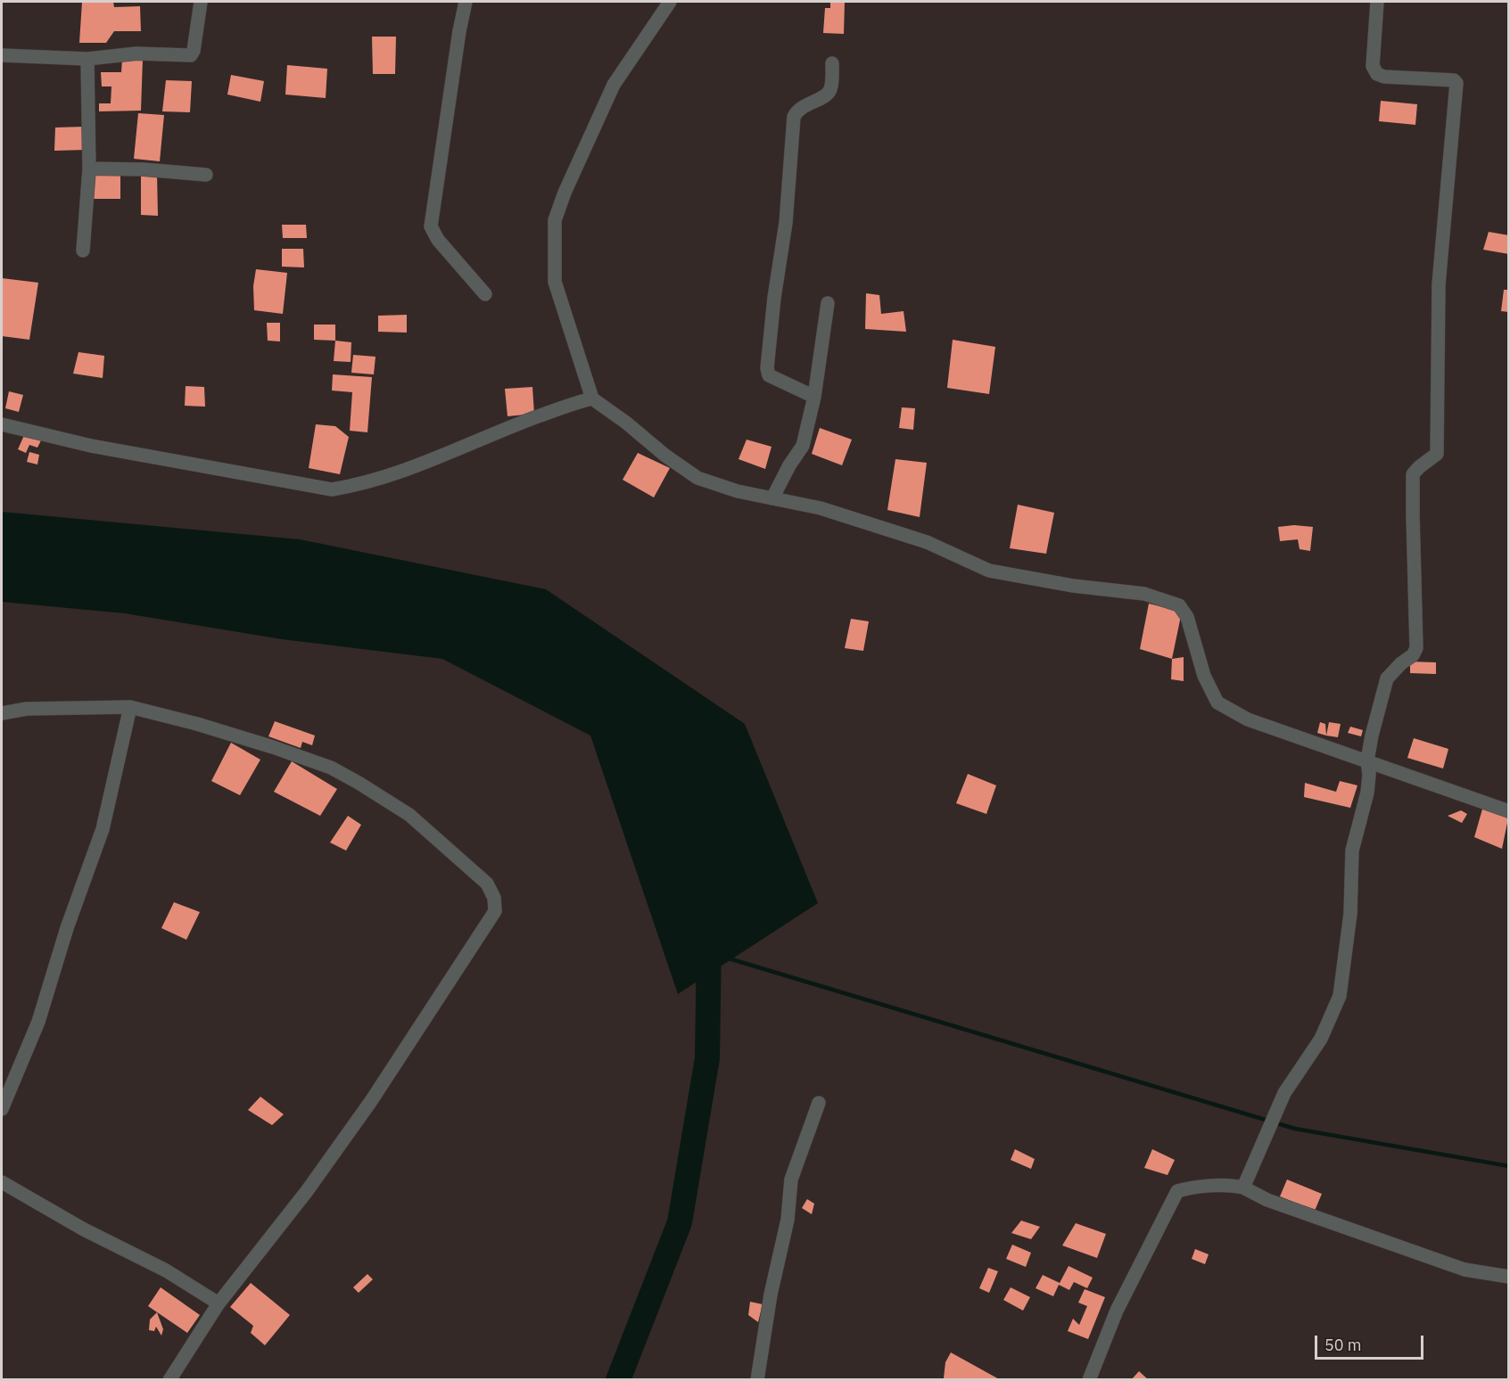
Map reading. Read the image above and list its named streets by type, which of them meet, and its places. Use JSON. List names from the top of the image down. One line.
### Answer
{"scale_bar":"50 m"}
